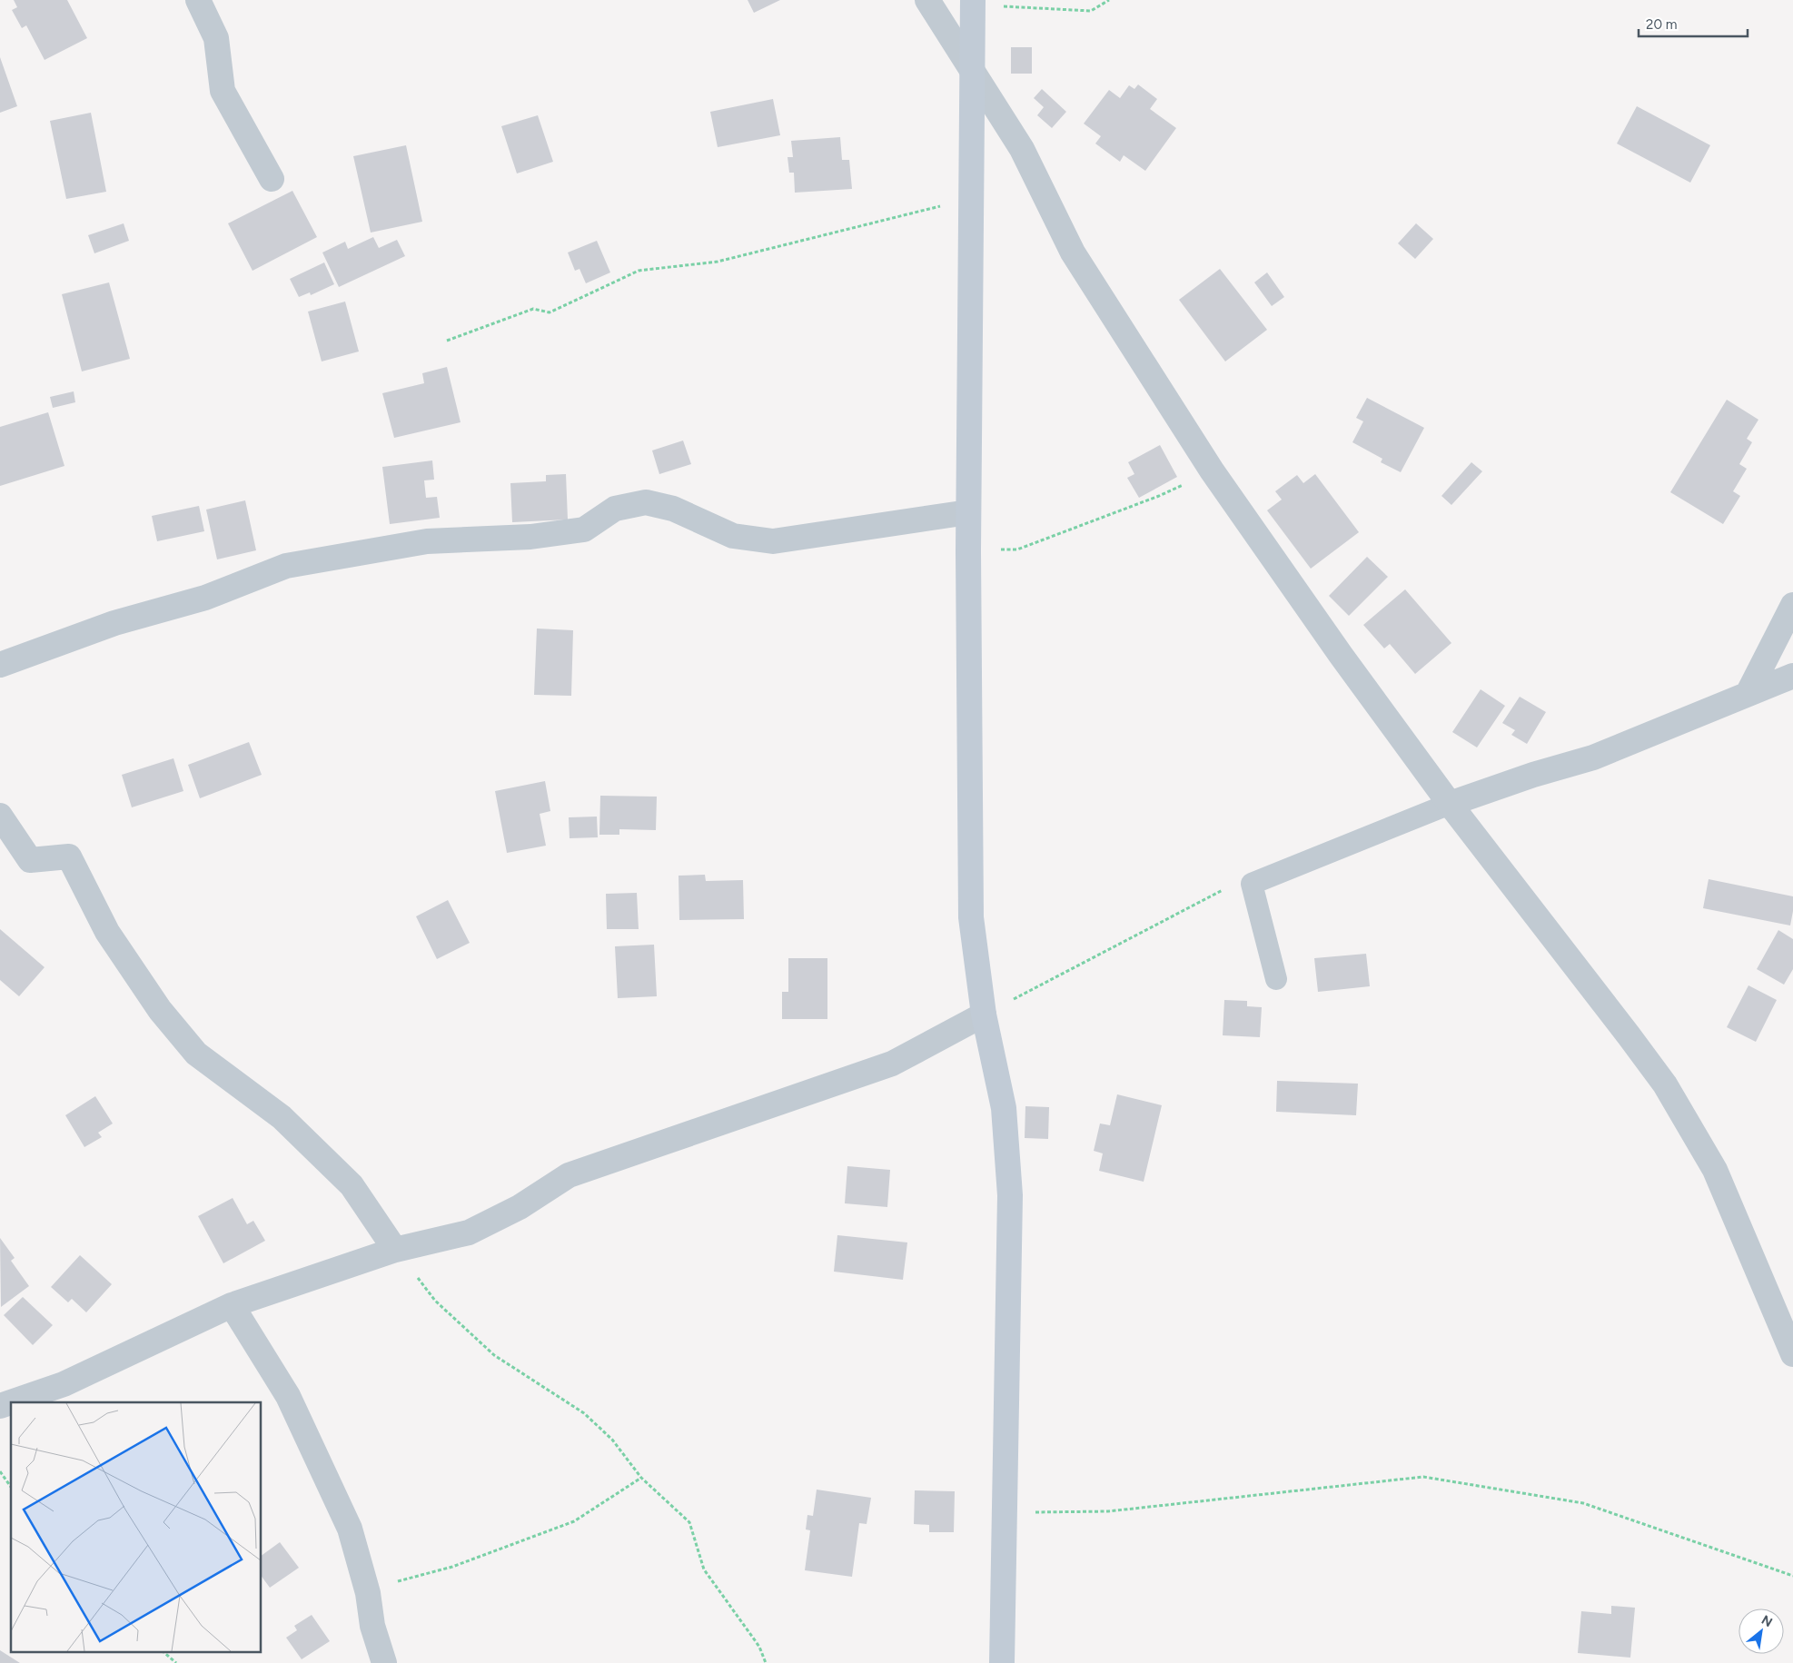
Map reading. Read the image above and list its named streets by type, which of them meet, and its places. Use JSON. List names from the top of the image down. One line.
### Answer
{"scale_bar":"20 m","north":"top right"}
